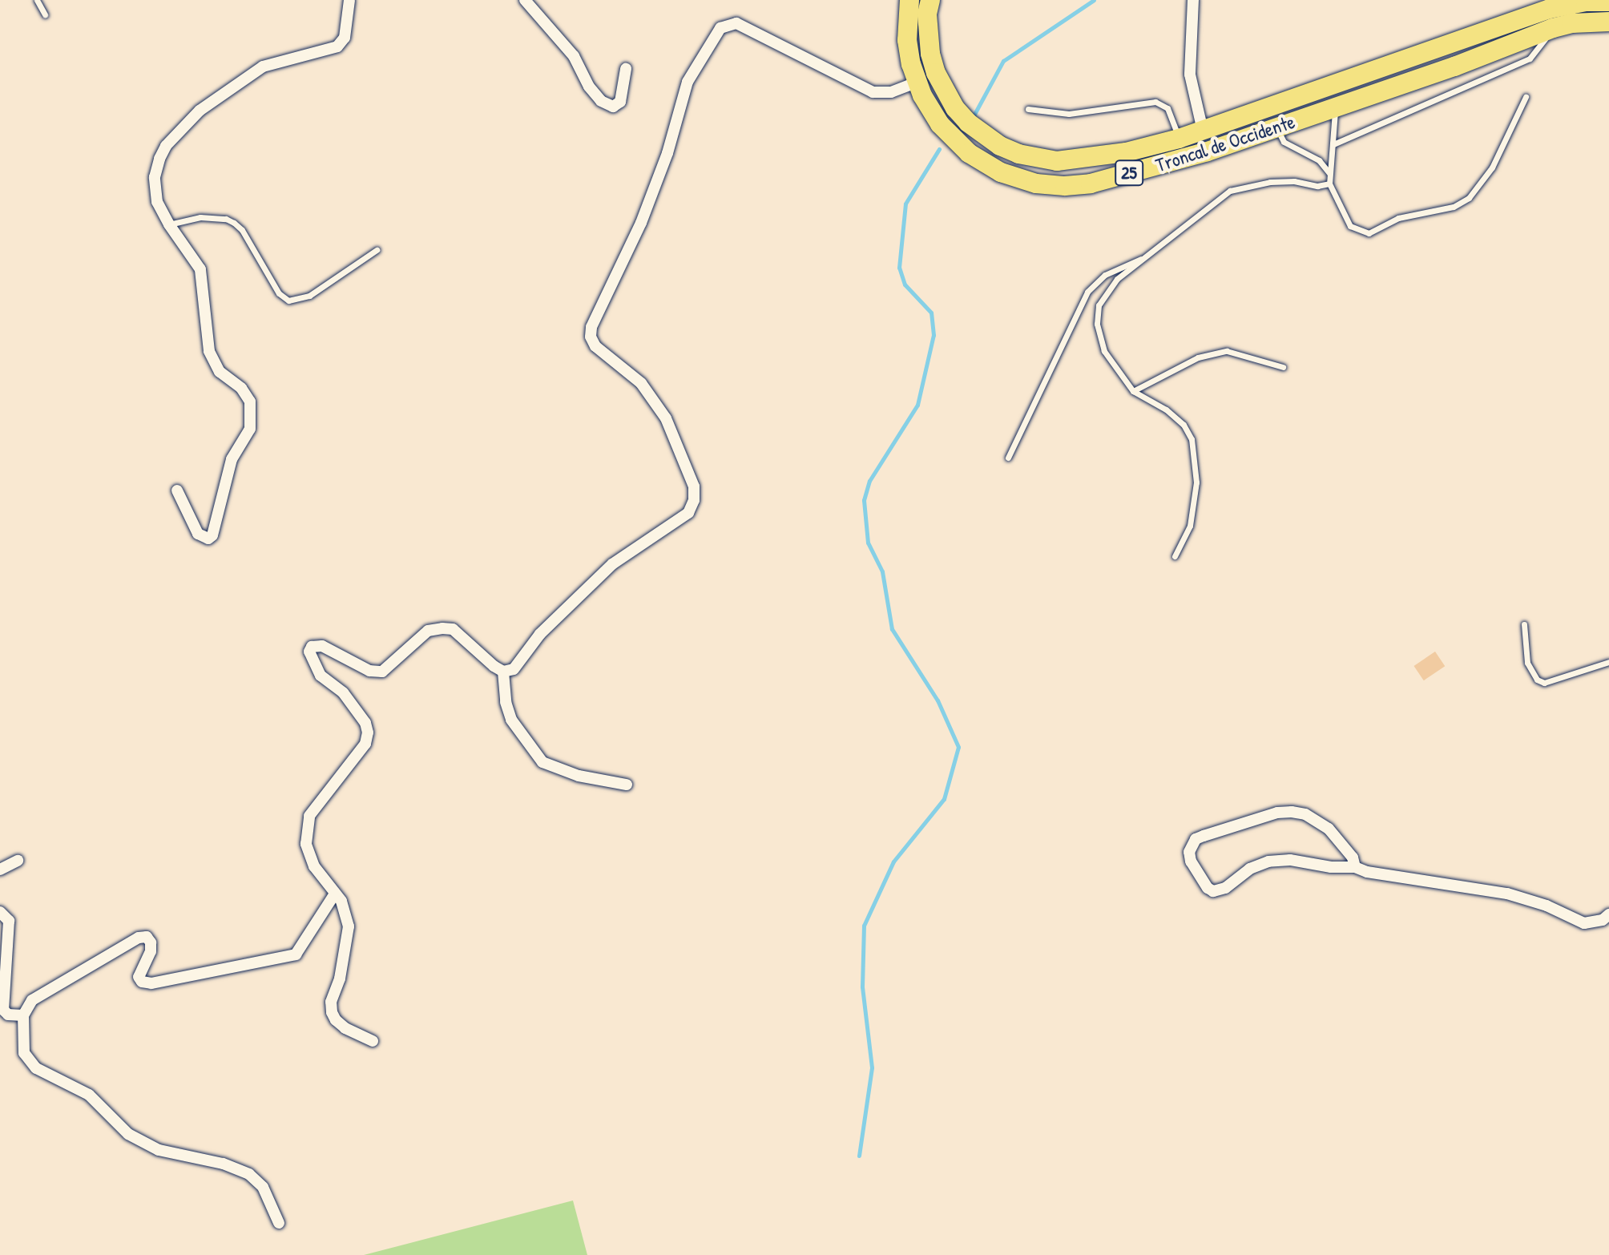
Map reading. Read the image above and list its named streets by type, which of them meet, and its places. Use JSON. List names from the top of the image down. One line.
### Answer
{"streets":{"highway":["Troncal de Occidente","25"]}}
